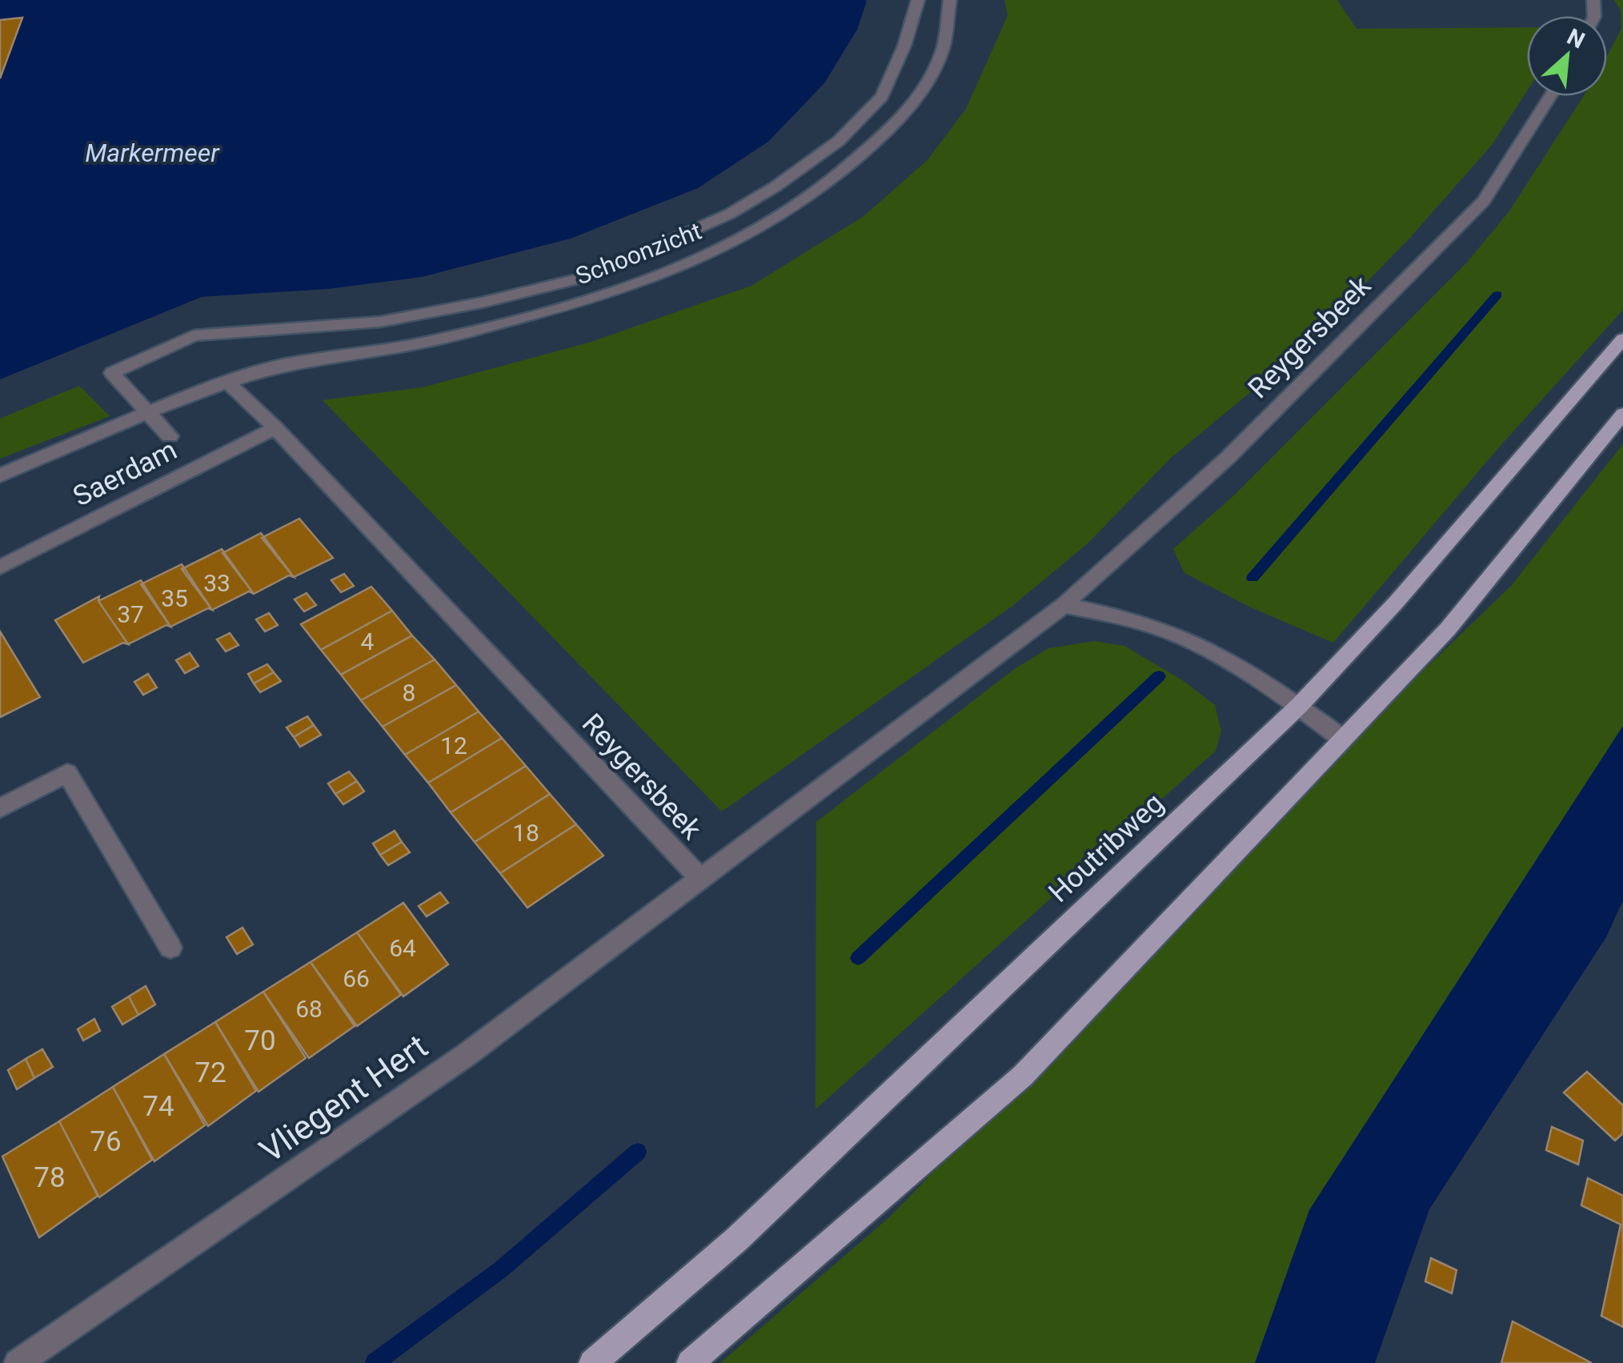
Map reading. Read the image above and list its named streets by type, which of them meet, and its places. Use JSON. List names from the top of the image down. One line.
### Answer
{"streets":{"main road":["Houtribweg"],"street":["Schoonzicht","Reygersbeek","Saerdam","Vliegent Hert"]},"crossings":[["Schoonzicht","Reygersbeek"],["Reygersbeek","Saerdam"],["Reygersbeek","Vliegent Hert"]],"water":["Markermeer"],"house_numbers":["33","35","37","4","8","12","18","64","66","68","70","72","74","76","78"],"north":"top right"}
